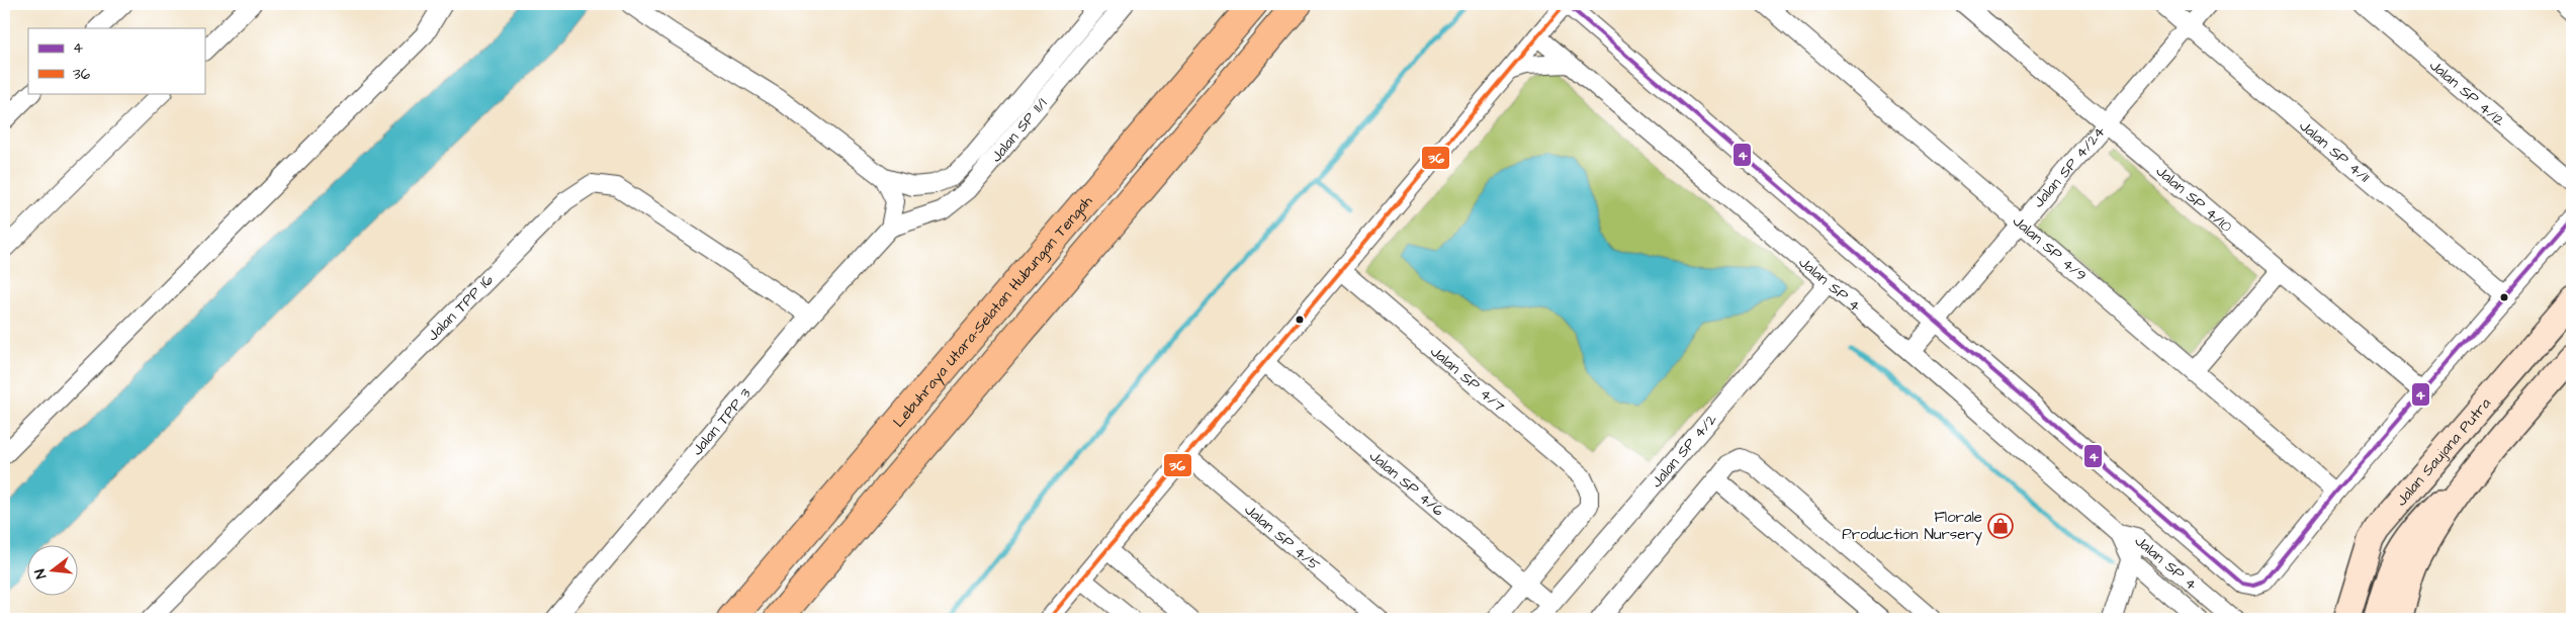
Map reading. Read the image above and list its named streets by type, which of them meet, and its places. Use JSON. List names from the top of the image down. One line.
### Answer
{"streets":{"highway":["Lebuhraya Utara–Selatan Hubungan Tengah"],"main road":["Jalan Saujana Putra"],"street":["Jalan SP 4/12","Jalan SP 11/1","Jalan SP 4/11","Jalan SP 4/24","Jalan SP 4/10","Jalan SP 4/9","Jalan SP 4","Jalan TPP 16","Jalan SP 4/7","Jalan TPP 3","Jalan SP 4/2","Jalan SP 4/6","Jalan SP 4/5"]},"crossings":[["Jalan SP 11/1","Jalan TPP 3"],["Jalan SP 4/11","Jalan SP 4/24"],["Jalan SP 4/24","Jalan SP 4/10"],["Jalan SP 4/24","Jalan SP 4/9"],["Jalan SP 4/24","Jalan SP 4"],["Jalan SP 4","Jalan SP 4/2"],["Jalan TPP 16","Jalan TPP 3"],["Jalan SP 4/7","Jalan SP 4/6"],["Jalan SP 4/2","Jalan SP 4/6"]],"places":{"shop":["Florale Production Nursery"]},"lines":["transit line 4","transit line 36"],"legend":["4","36"],"north":"left"}
